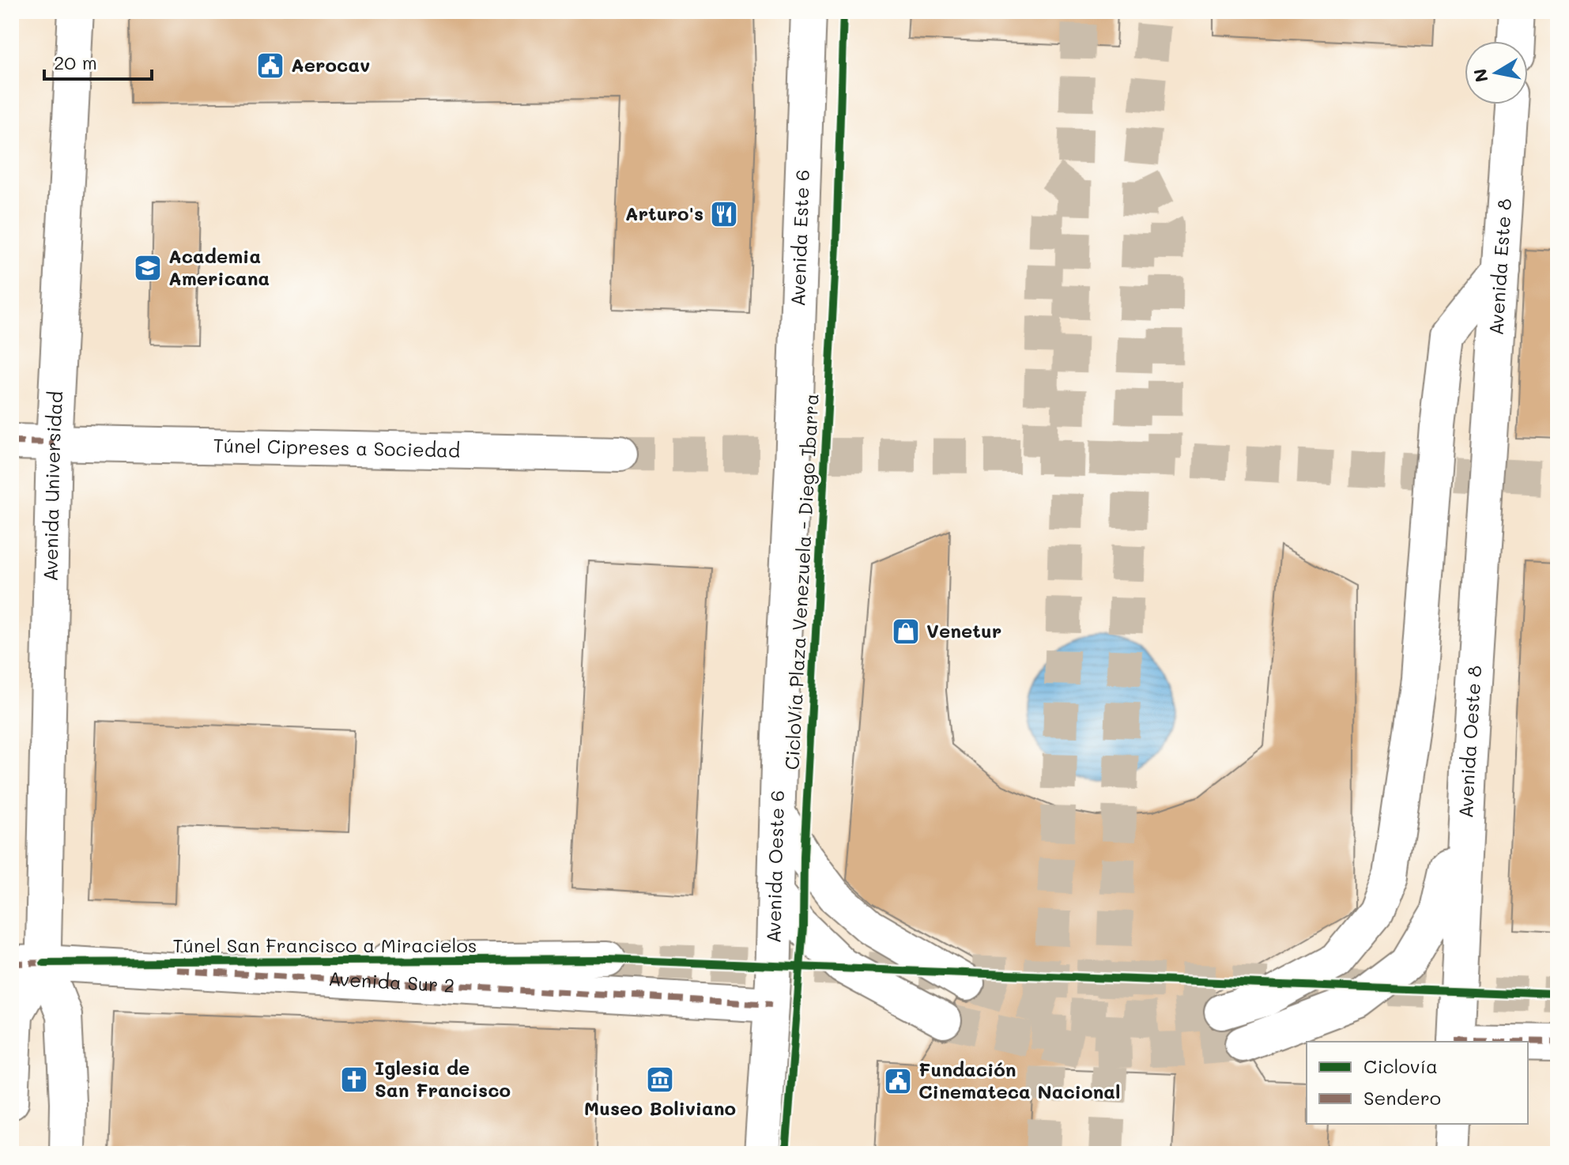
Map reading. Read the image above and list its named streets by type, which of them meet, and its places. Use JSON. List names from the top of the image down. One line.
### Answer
{"streets":{"street":["Avenida Este 6","Avenida Este 8","Túnel Cipreses a Sociedad","Avenida Universidad","Avenida Oeste 8","Avenida Oeste 6","Túnel San Francisco a Miracielos","Avenida Sur 2"],"cycle path":["CicloVía Plaza Venezuela - Diego Ibarra"]},"crossings":[["Avenida Este 6","Avenida Oeste 6"],["Avenida Este 8","Avenida Oeste 8"],["Túnel Cipreses a Sociedad","Avenida Universidad"],["Avenida Universidad","Túnel San Francisco a Miracielos"],["Avenida Universidad","Avenida Sur 2"],["Avenida Oeste 6","Avenida Sur 2"],["Túnel San Francisco a Miracielos","Avenida Sur 2"]],"places":{"public building":["Aerocav","Fundación Cinemateca Nacional"],"restaurant":["Arturo's"],"school or university":["Academia Americana"],"shop":["Venetur"],"church":["Iglesia de San Francisco"],"museum":["Museo Boliviano"]},"legend":["Ciclovía","Sendero"],"scale_bar":"20 m","north":"left"}
